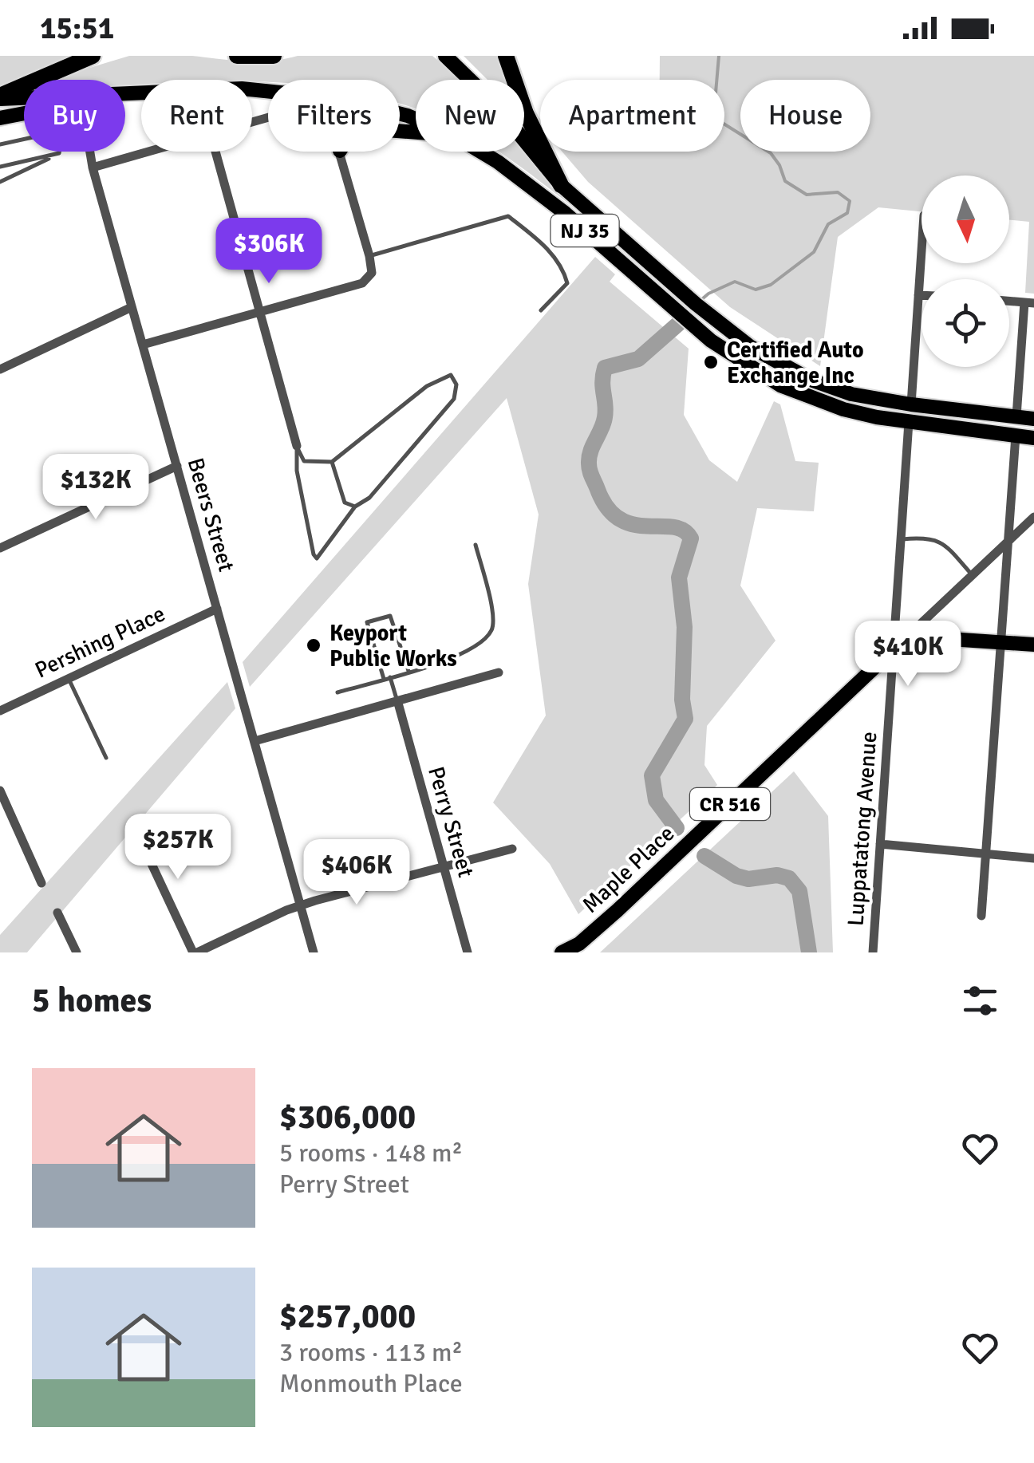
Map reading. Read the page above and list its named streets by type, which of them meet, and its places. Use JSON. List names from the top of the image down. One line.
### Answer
{"streets":{"main road":["NJ 35","CR 516","Maple Place"],"street":["Beers Street","Pershing Place","Perry Street","Luppatatong Avenue"]},"crossings":[["NJ 35","Luppatatong Avenue"],["Beers Street","Pershing Place"],["CR 516","Luppatatong Avenue"],["CR 516","Maple Place"],["Luppatatong Avenue","Maple Place"]],"places":["Certified Auto Exchange Inc","Keyport Public Works"],"north":"bottom","page":{"status":"15:51","chip":["Buy","Rent","Filters","New","Apartment","House"],"price":["$306K","$132K","$410K","$257K","$406K"],"heading":"5 homes","list":[{"name":"$306,000","note":"5 rooms · 148 m² · Perry Street"},{"name":"$257,000","note":"3 rooms · 113 m² · Monmouth Place"}]}}
